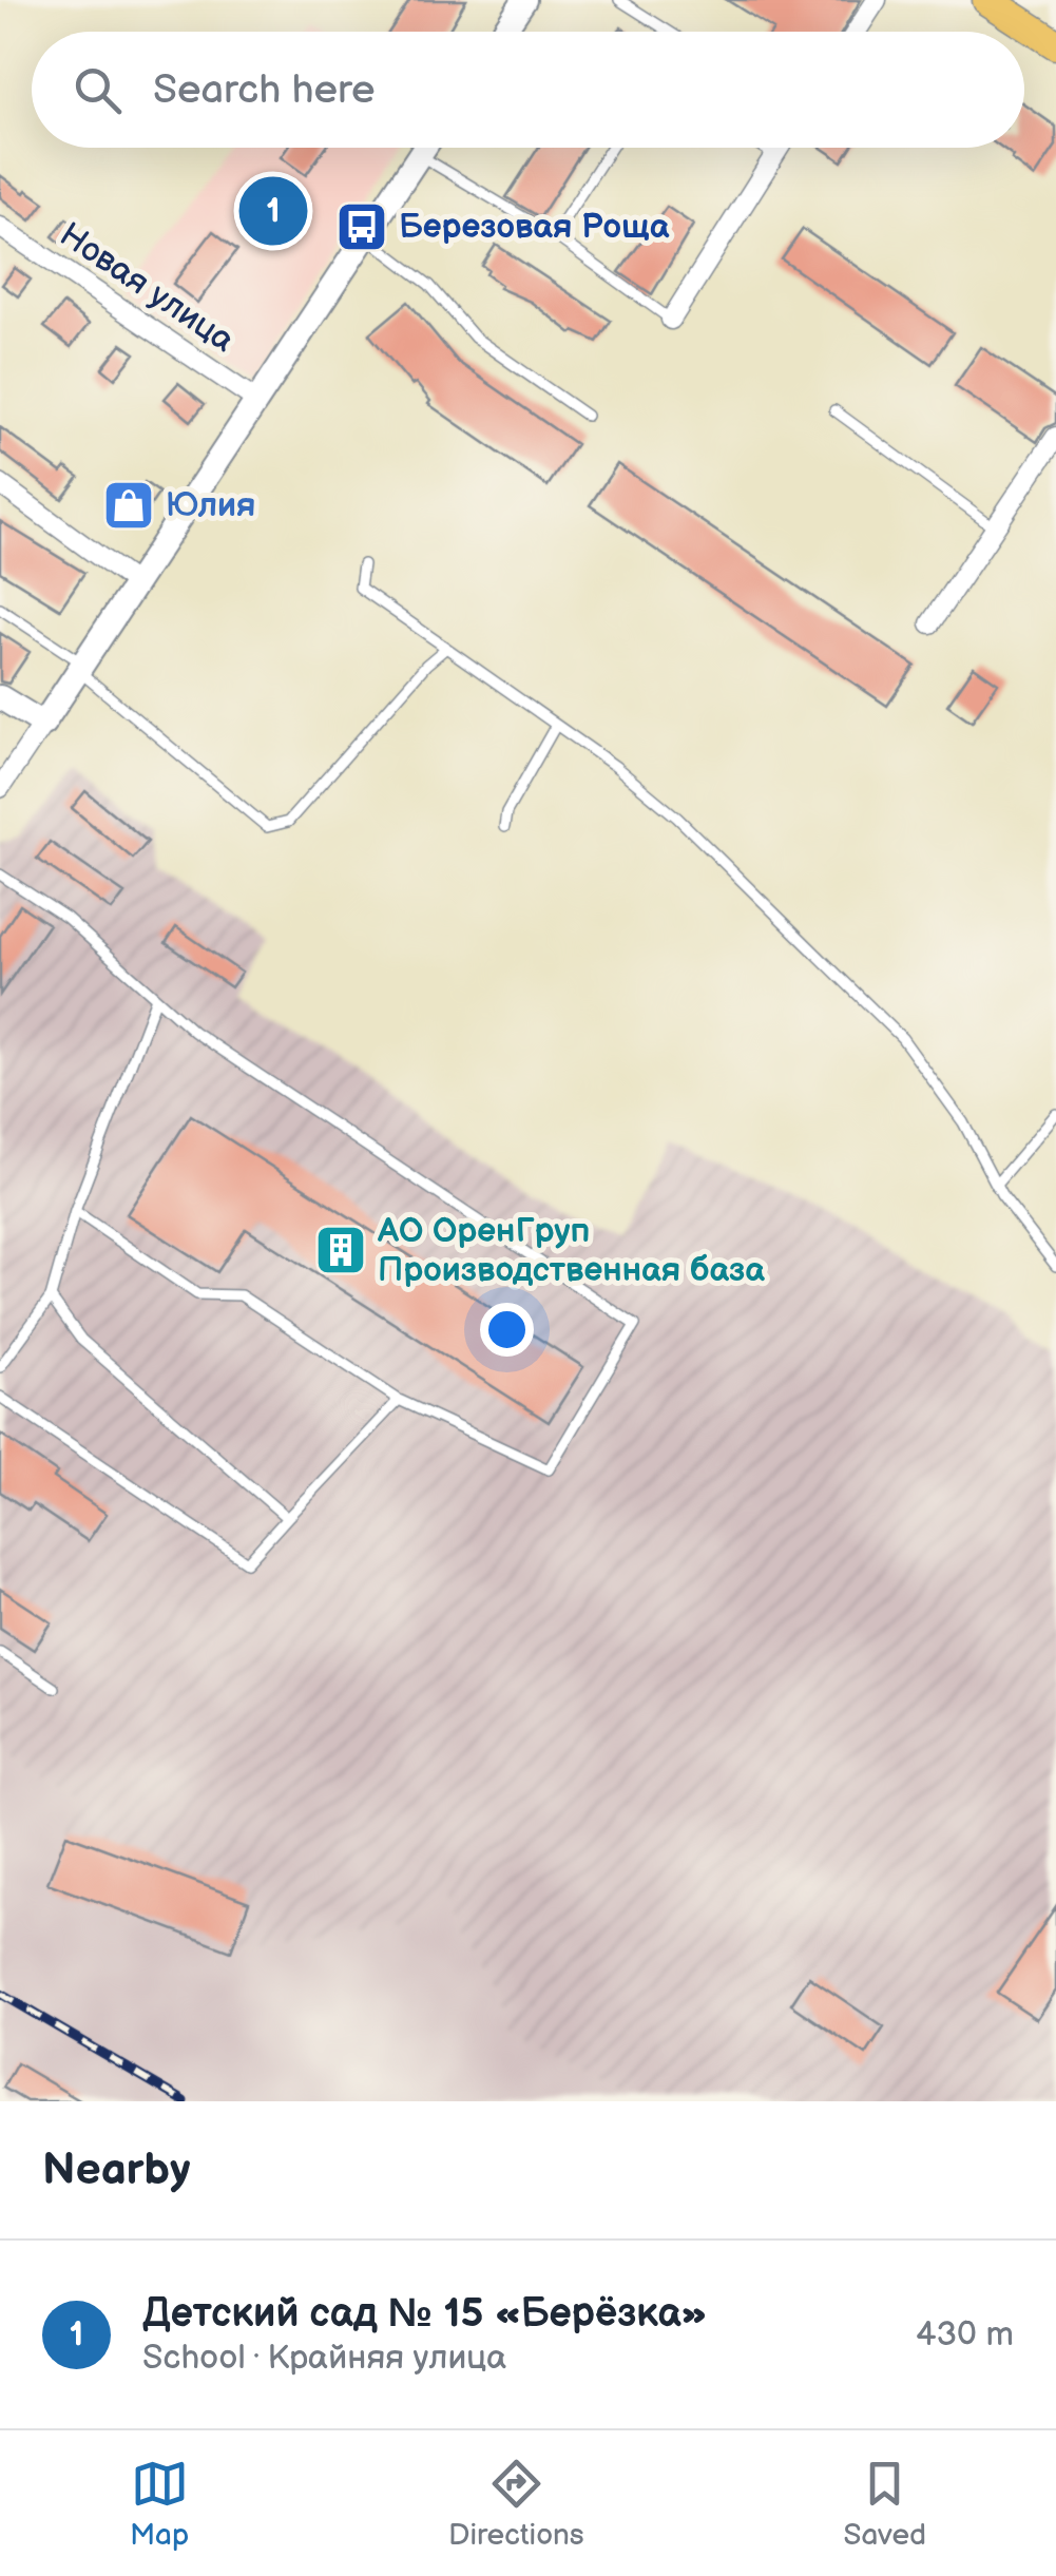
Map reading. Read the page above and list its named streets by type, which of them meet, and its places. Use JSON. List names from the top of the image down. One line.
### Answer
{"streets":{"street":["Новая улица"]},"places":{"bus stop":["Березовая Роща"],"shop":["Юлия"],"building":["АО ОренГруп Производственная база"]},"page":{"search":"Search here","pins":"1","heading":"Nearby","list":[{"mark":"1","name":"Детский сад № 15 «Берёзка»","note":"School · Крайняя улица","value":"430 m"}],"nav":["Map","Directions","Saved"]}}
